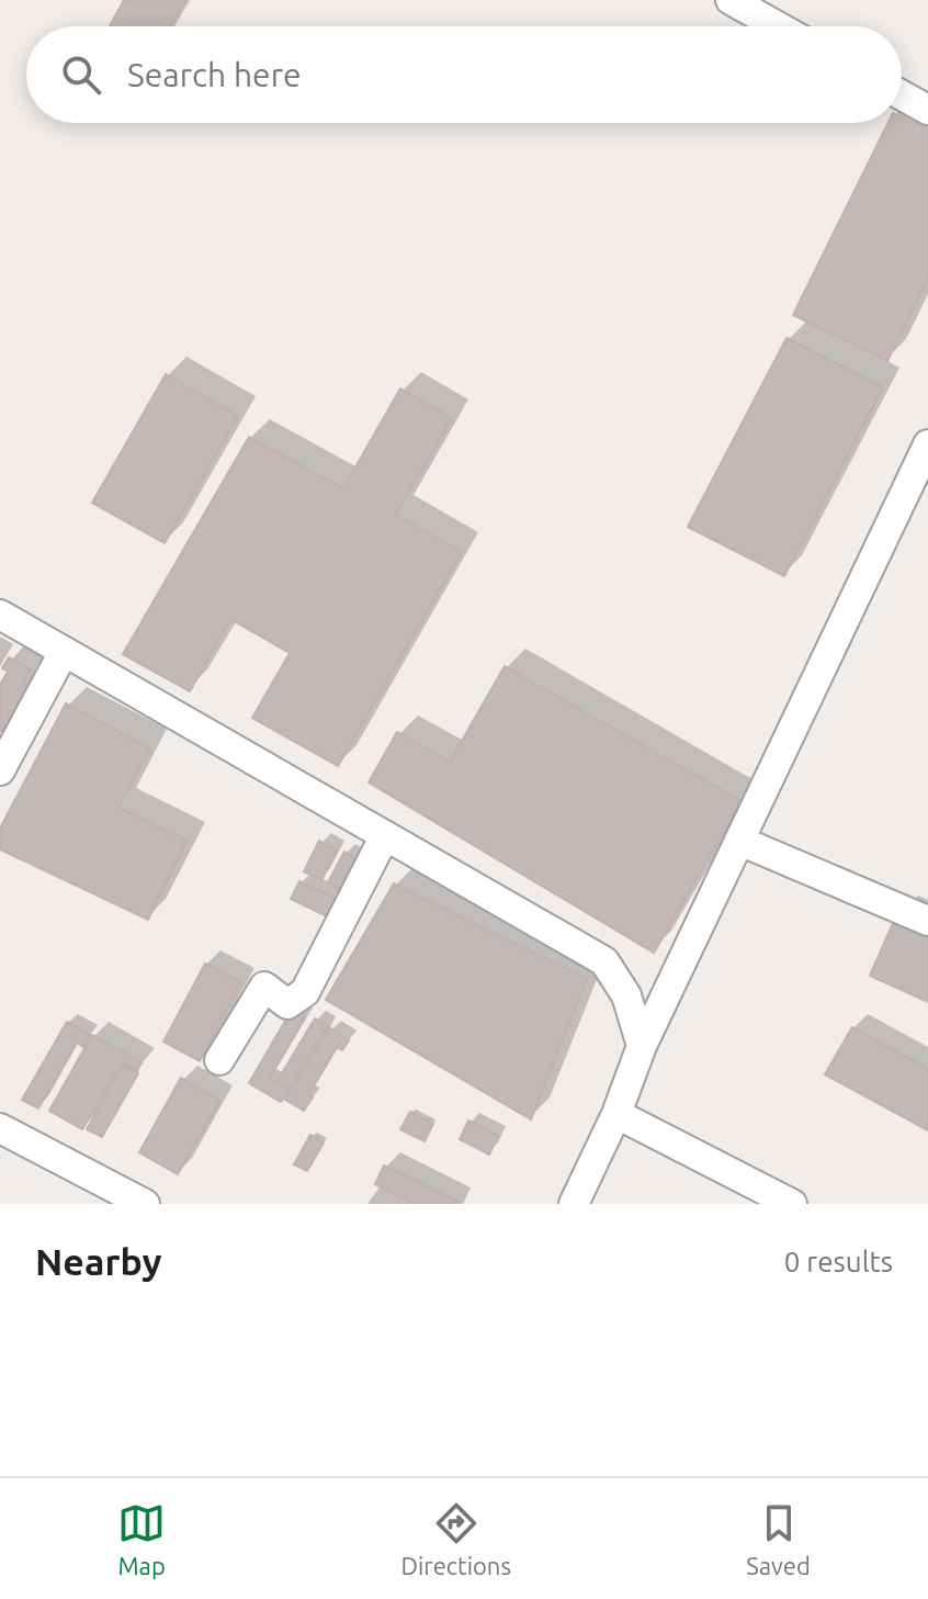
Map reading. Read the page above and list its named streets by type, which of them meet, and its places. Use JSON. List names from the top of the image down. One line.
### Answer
{"page":{"search":"Search here","heading":["Nearby","0 results"],"nav":["Map","Directions","Saved"]}}
